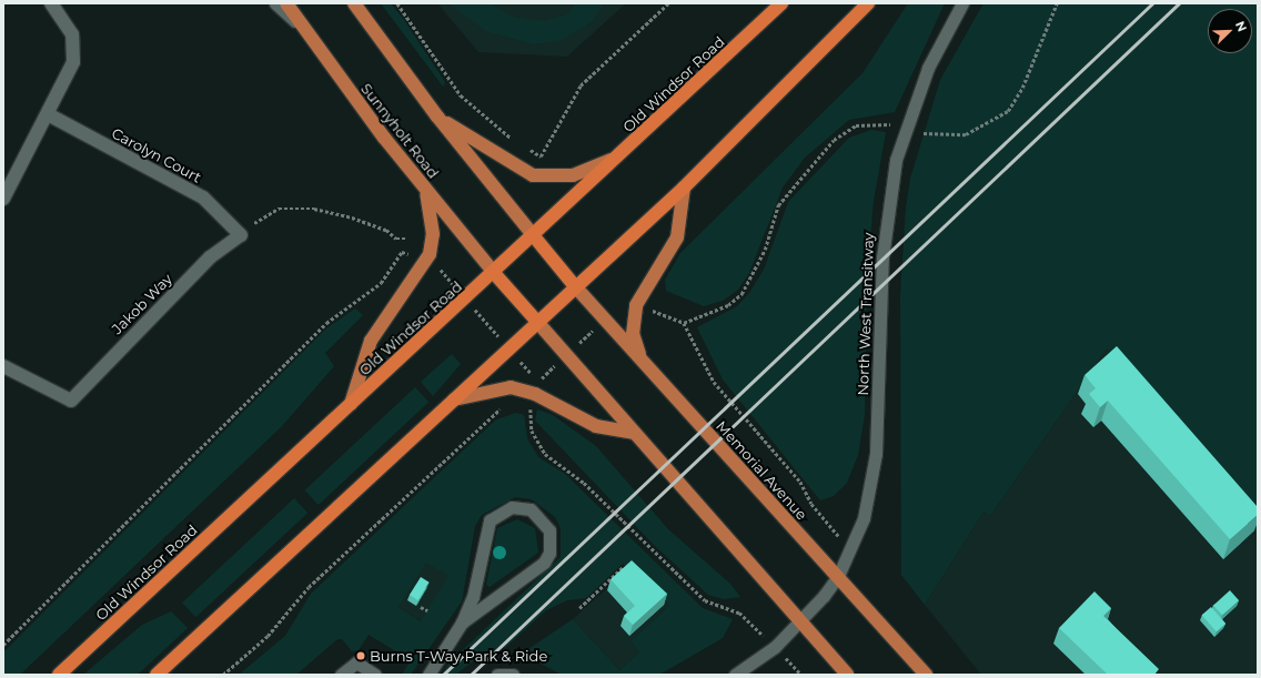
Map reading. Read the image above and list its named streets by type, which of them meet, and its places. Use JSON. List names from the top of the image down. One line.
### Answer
{"streets":{"highway":["Old Windsor Road"],"main road":["Sunnyholt Road","Memorial Avenue"],"street":["Carolyn Court","Jakob Way"],"lane":["North West Transitway"]},"crossings":[["Old Windsor Road","Sunnyholt Road"],["Carolyn Court","Jakob Way"],["North West Transitway","Memorial Avenue"]],"places":["Burns T-Way Park & Ride"],"north":"top right"}
